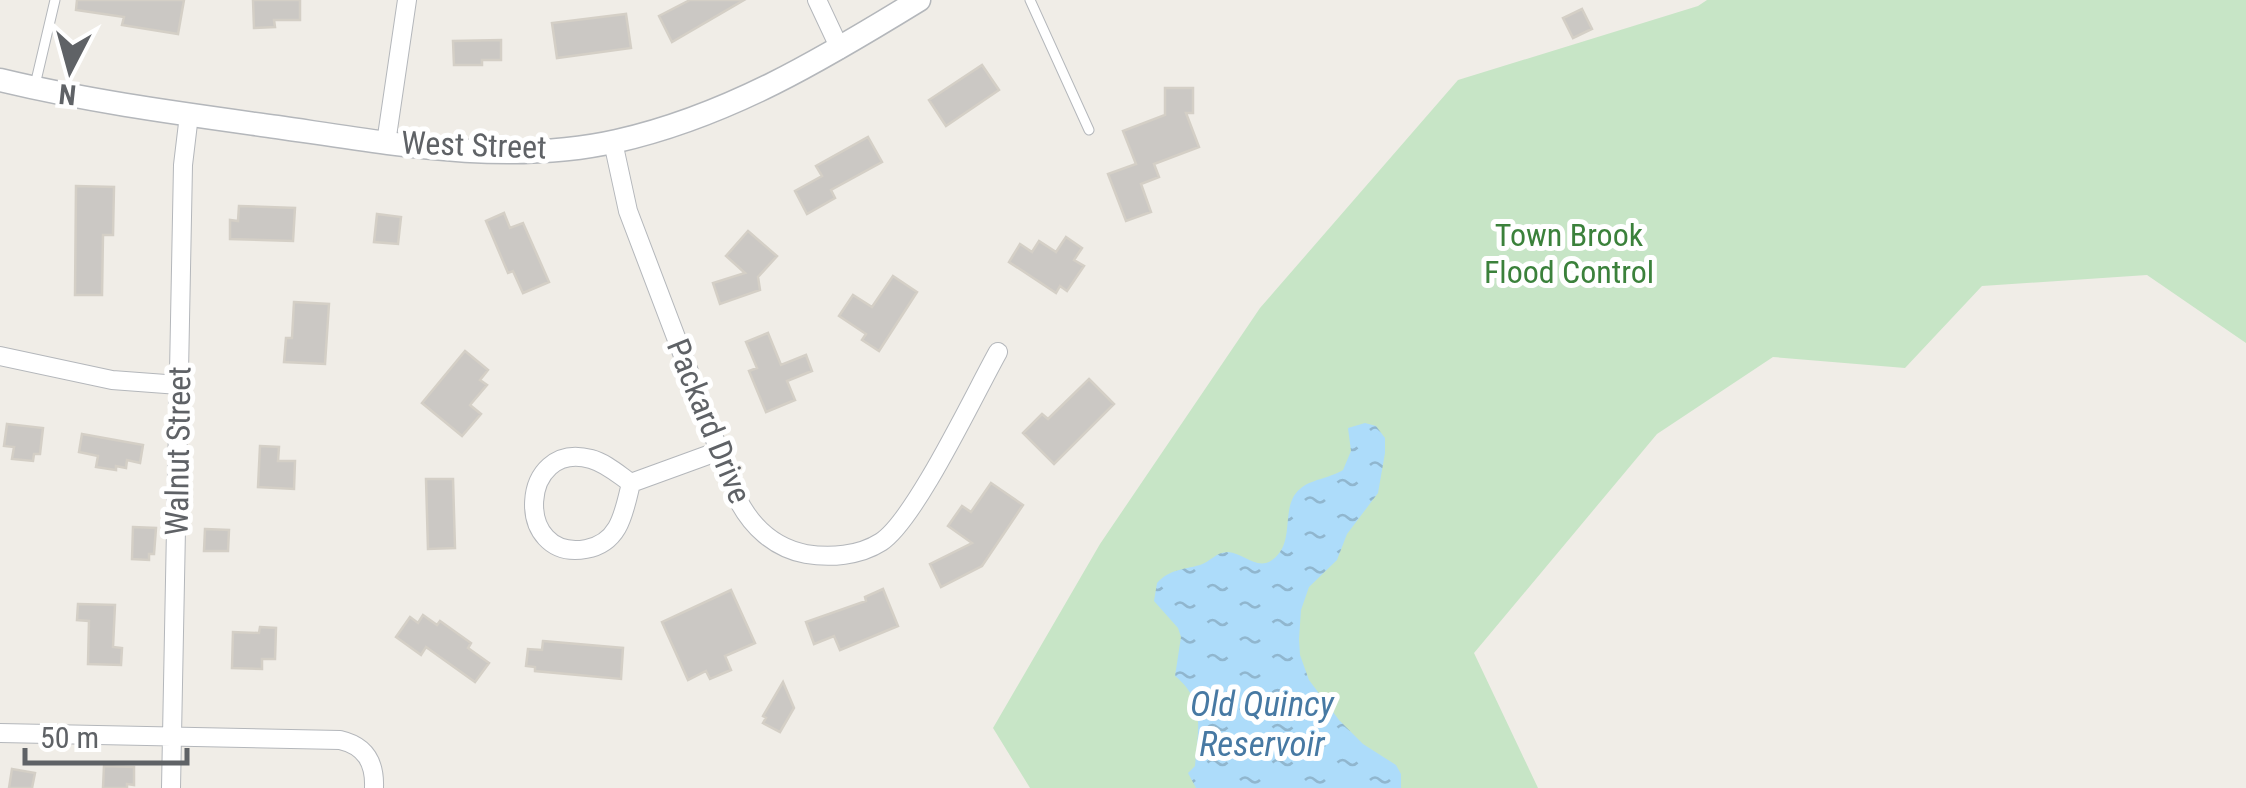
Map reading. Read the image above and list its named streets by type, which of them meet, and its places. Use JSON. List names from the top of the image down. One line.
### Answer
{"streets":{"street":["West Street","Packard Drive","Walnut Street"]},"crossings":[["West Street","Packard Drive"],["West Street","Walnut Street"]],"water":["Old Quincy Reservoir"],"parks":["Town Brook Flood Control"],"scale_bar":"50 m","north":"bottom"}
